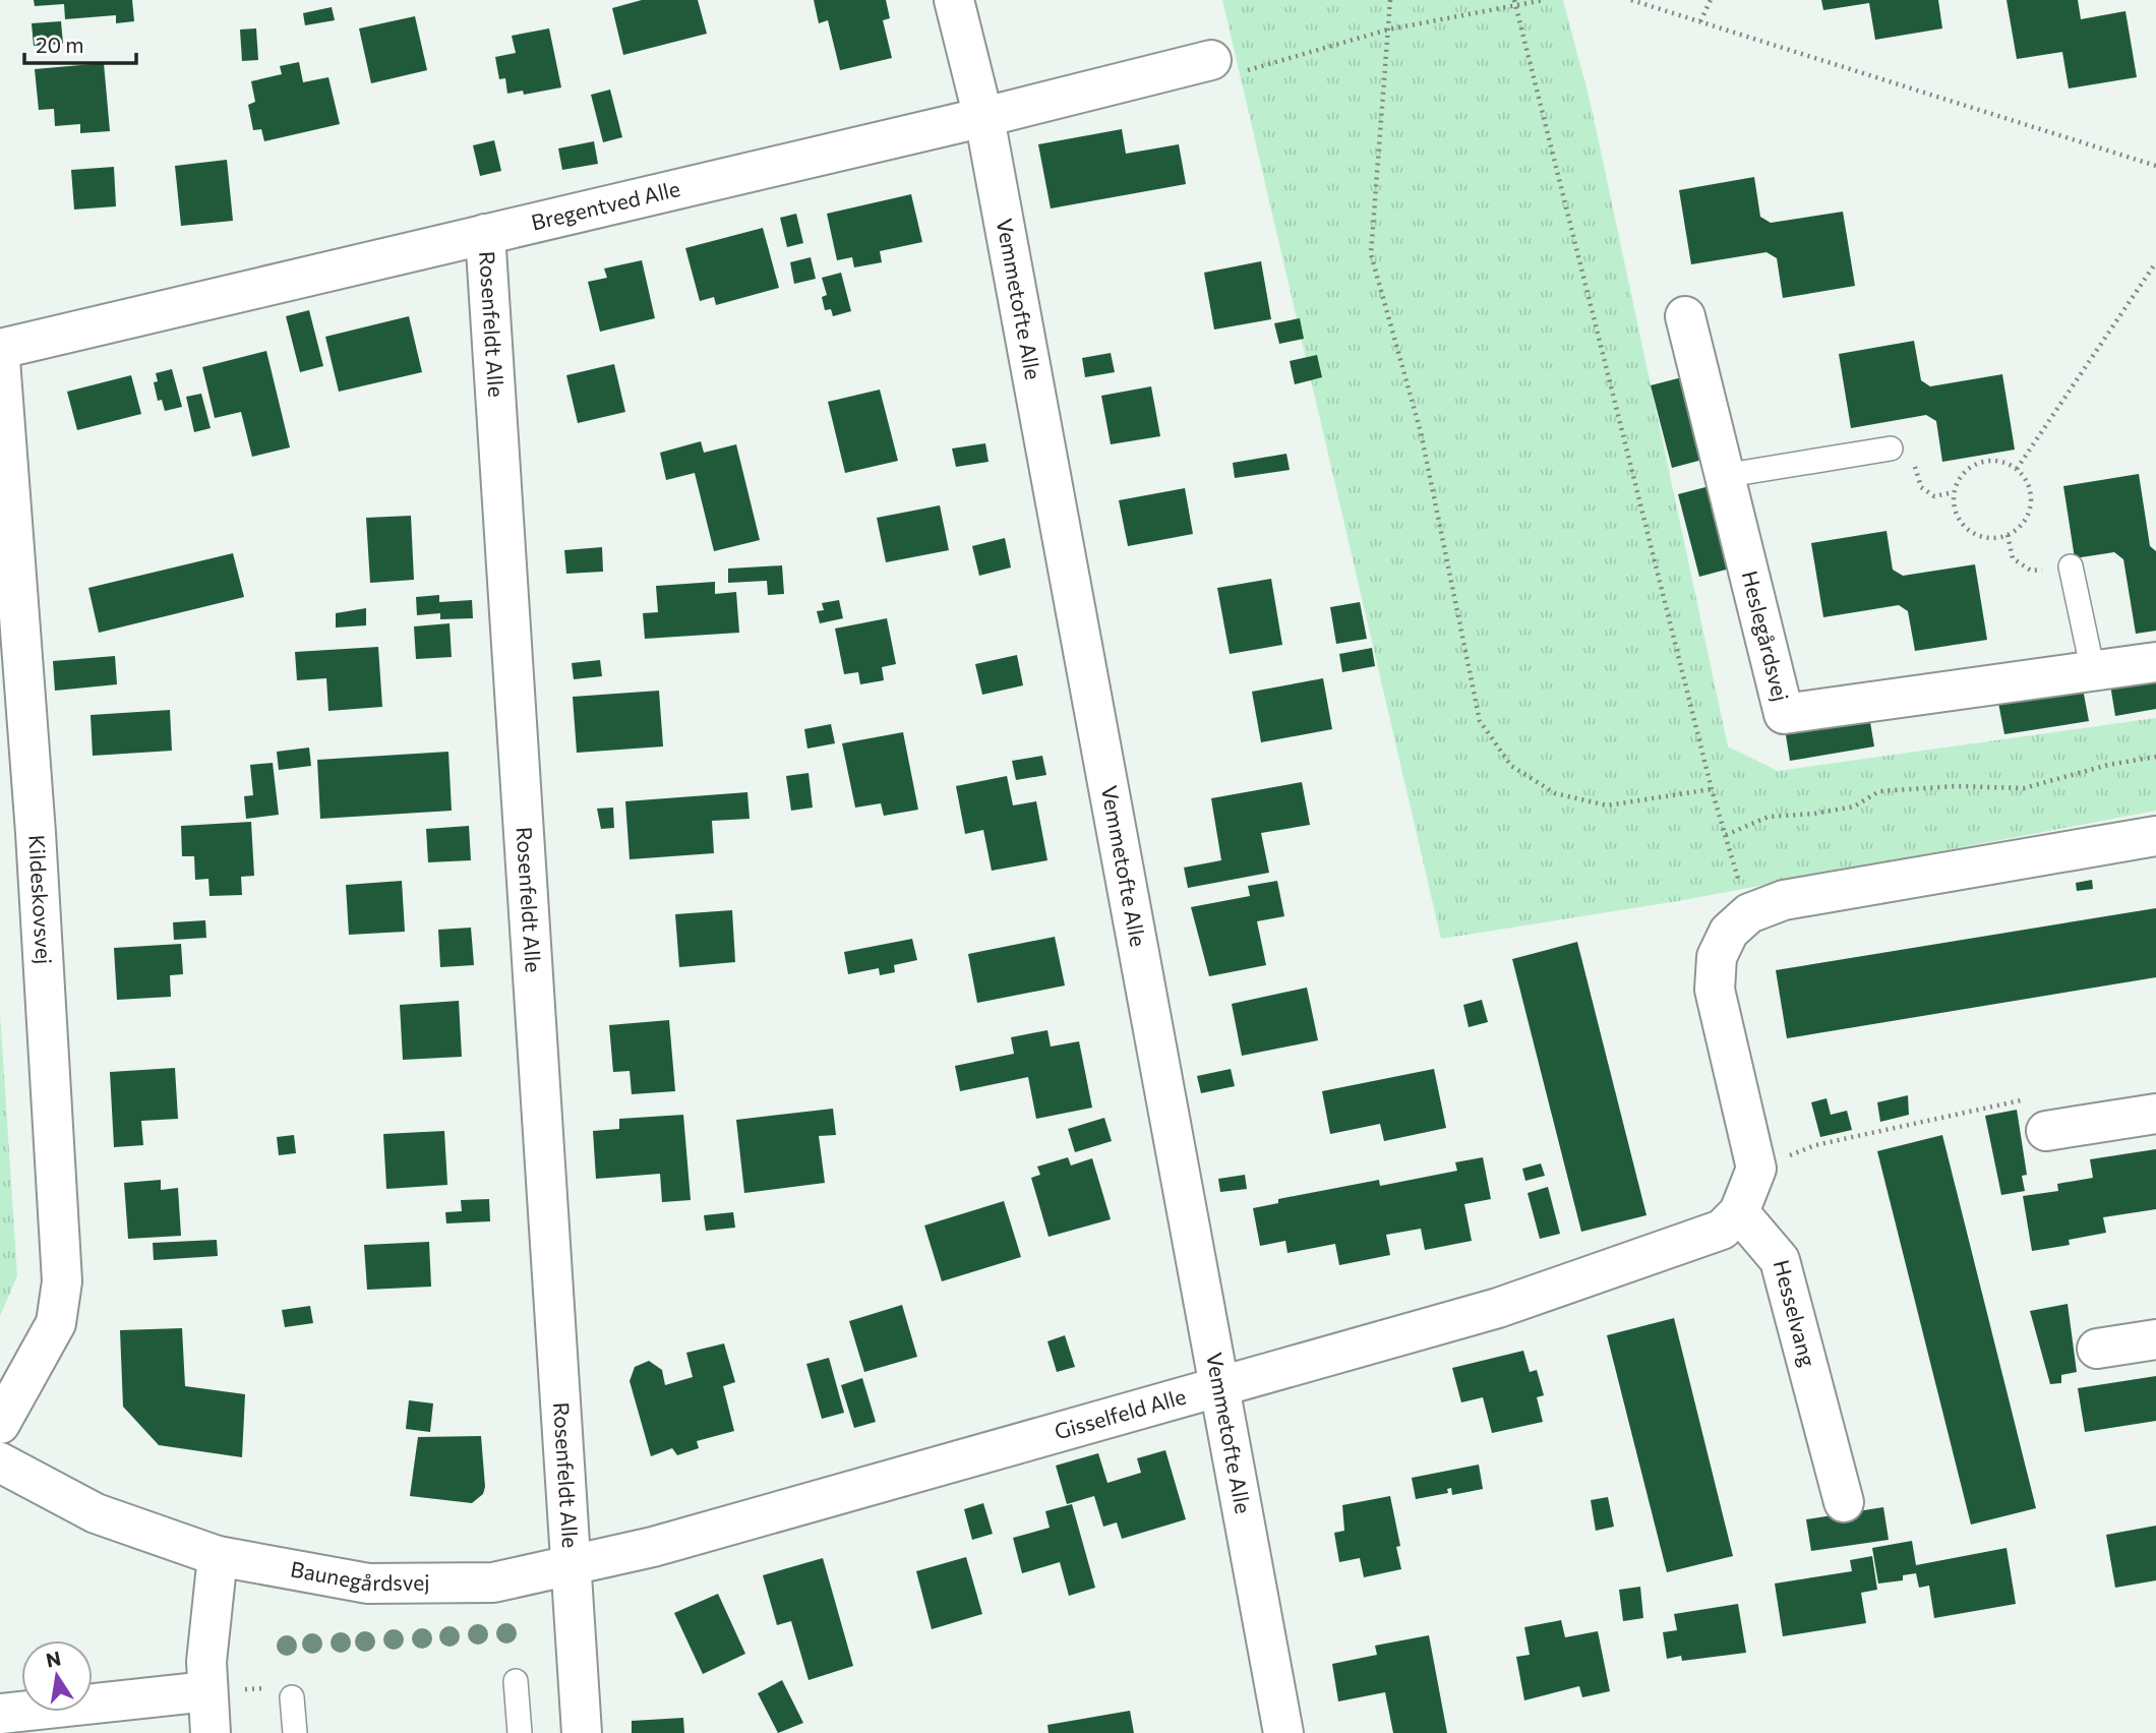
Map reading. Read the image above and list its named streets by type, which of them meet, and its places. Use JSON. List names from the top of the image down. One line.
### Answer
{"streets":{"street":["Bregentved Alle","Vemmetofte Alle","Rosenfeldt Alle","Heslegårdsvej","Kildeskovsvej","Hesselvang","Gisselfeld Alle","Baunegårdsvej"]},"crossings":[["Bregentved Alle","Vemmetofte Alle"],["Bregentved Alle","Rosenfeldt Alle"],["Vemmetofte Alle","Gisselfeld Alle"],["Rosenfeldt Alle","Gisselfeld Alle"],["Rosenfeldt Alle","Baunegårdsvej"],["Hesselvang","Gisselfeld Alle"],["Gisselfeld Alle","Baunegårdsvej"]],"scale_bar":"20 m","north":"top"}
